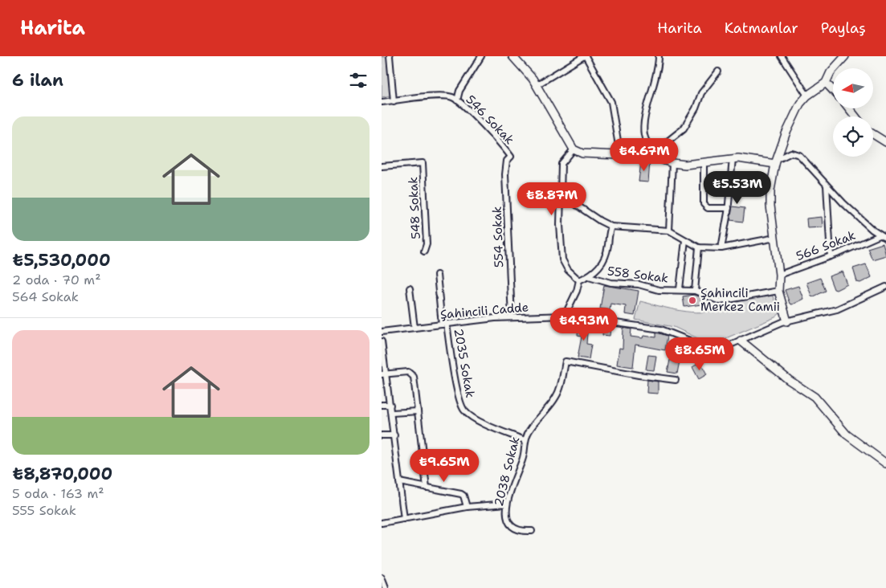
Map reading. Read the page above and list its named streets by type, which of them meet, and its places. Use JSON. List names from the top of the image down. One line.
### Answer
{"streets":{"street":["546 Sokak","548 Sokak","554 Sokak","566 Sokak","558 Sokak","Şahincili Cadde","2035 Sokak","2038 Sokak"]},"crossings":[["546 Sokak","554 Sokak"],["554 Sokak","Şahincili Cadde"],["Şahincili Cadde","2035 Sokak"],["2035 Sokak","2038 Sokak"]],"places":["Şahincili Merkez Camii"],"north":"left","page":{"header":"Harita","nav":["Harita","Katmanlar","Paylaş"],"heading":"6 ilan","list":[{"name":"₺5,530,000","note":"2 oda · 70 m² · 564 Sokak"},{"name":"₺8,870,000","note":"5 oda · 163 m² · 555 Sokak"}],"price":["₺4.67M","₺5.53M","₺8.87M","₺4.93M","₺8.65M","₺9.65M"]}}
